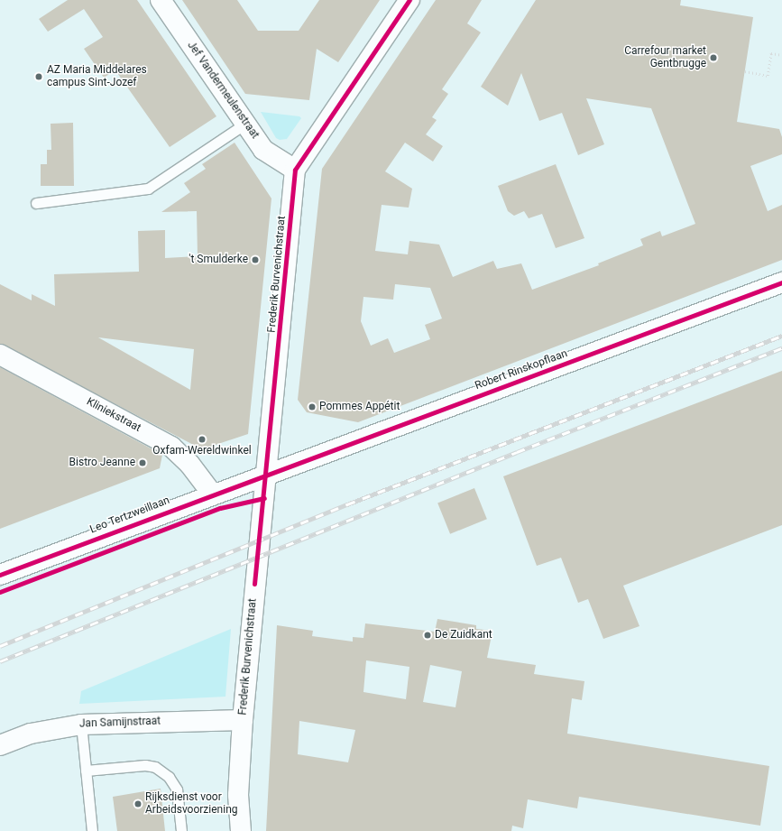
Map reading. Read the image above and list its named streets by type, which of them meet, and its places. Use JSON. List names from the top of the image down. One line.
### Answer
{"streets":{"street":["Jef Vandermeulenstraat","Frederik Burvenichstraat","Robert Rinskopflaan","Kliniekstraat","Leo Tertzweillaan","Jan Samijnstraat"]},"crossings":[["Jef Vandermeulenstraat","Frederik Burvenichstraat"],["Frederik Burvenichstraat","Robert Rinskopflaan"],["Frederik Burvenichstraat","Leo Tertzweillaan"],["Frederik Burvenichstraat","Jan Samijnstraat"],["Robert Rinskopflaan","Leo Tertzweillaan"],["Kliniekstraat","Leo Tertzweillaan"]],"places":["Carrefour market Gentbrugge","AZ Maria Middelares campus Sint-Jozef","'t Smulderke","Pommes Appétit","Oxfam-Wereldwinkel","Bistro Jeanne","De Zuidkant","Rijksdienst voor Arbeidsvoorziening"]}
